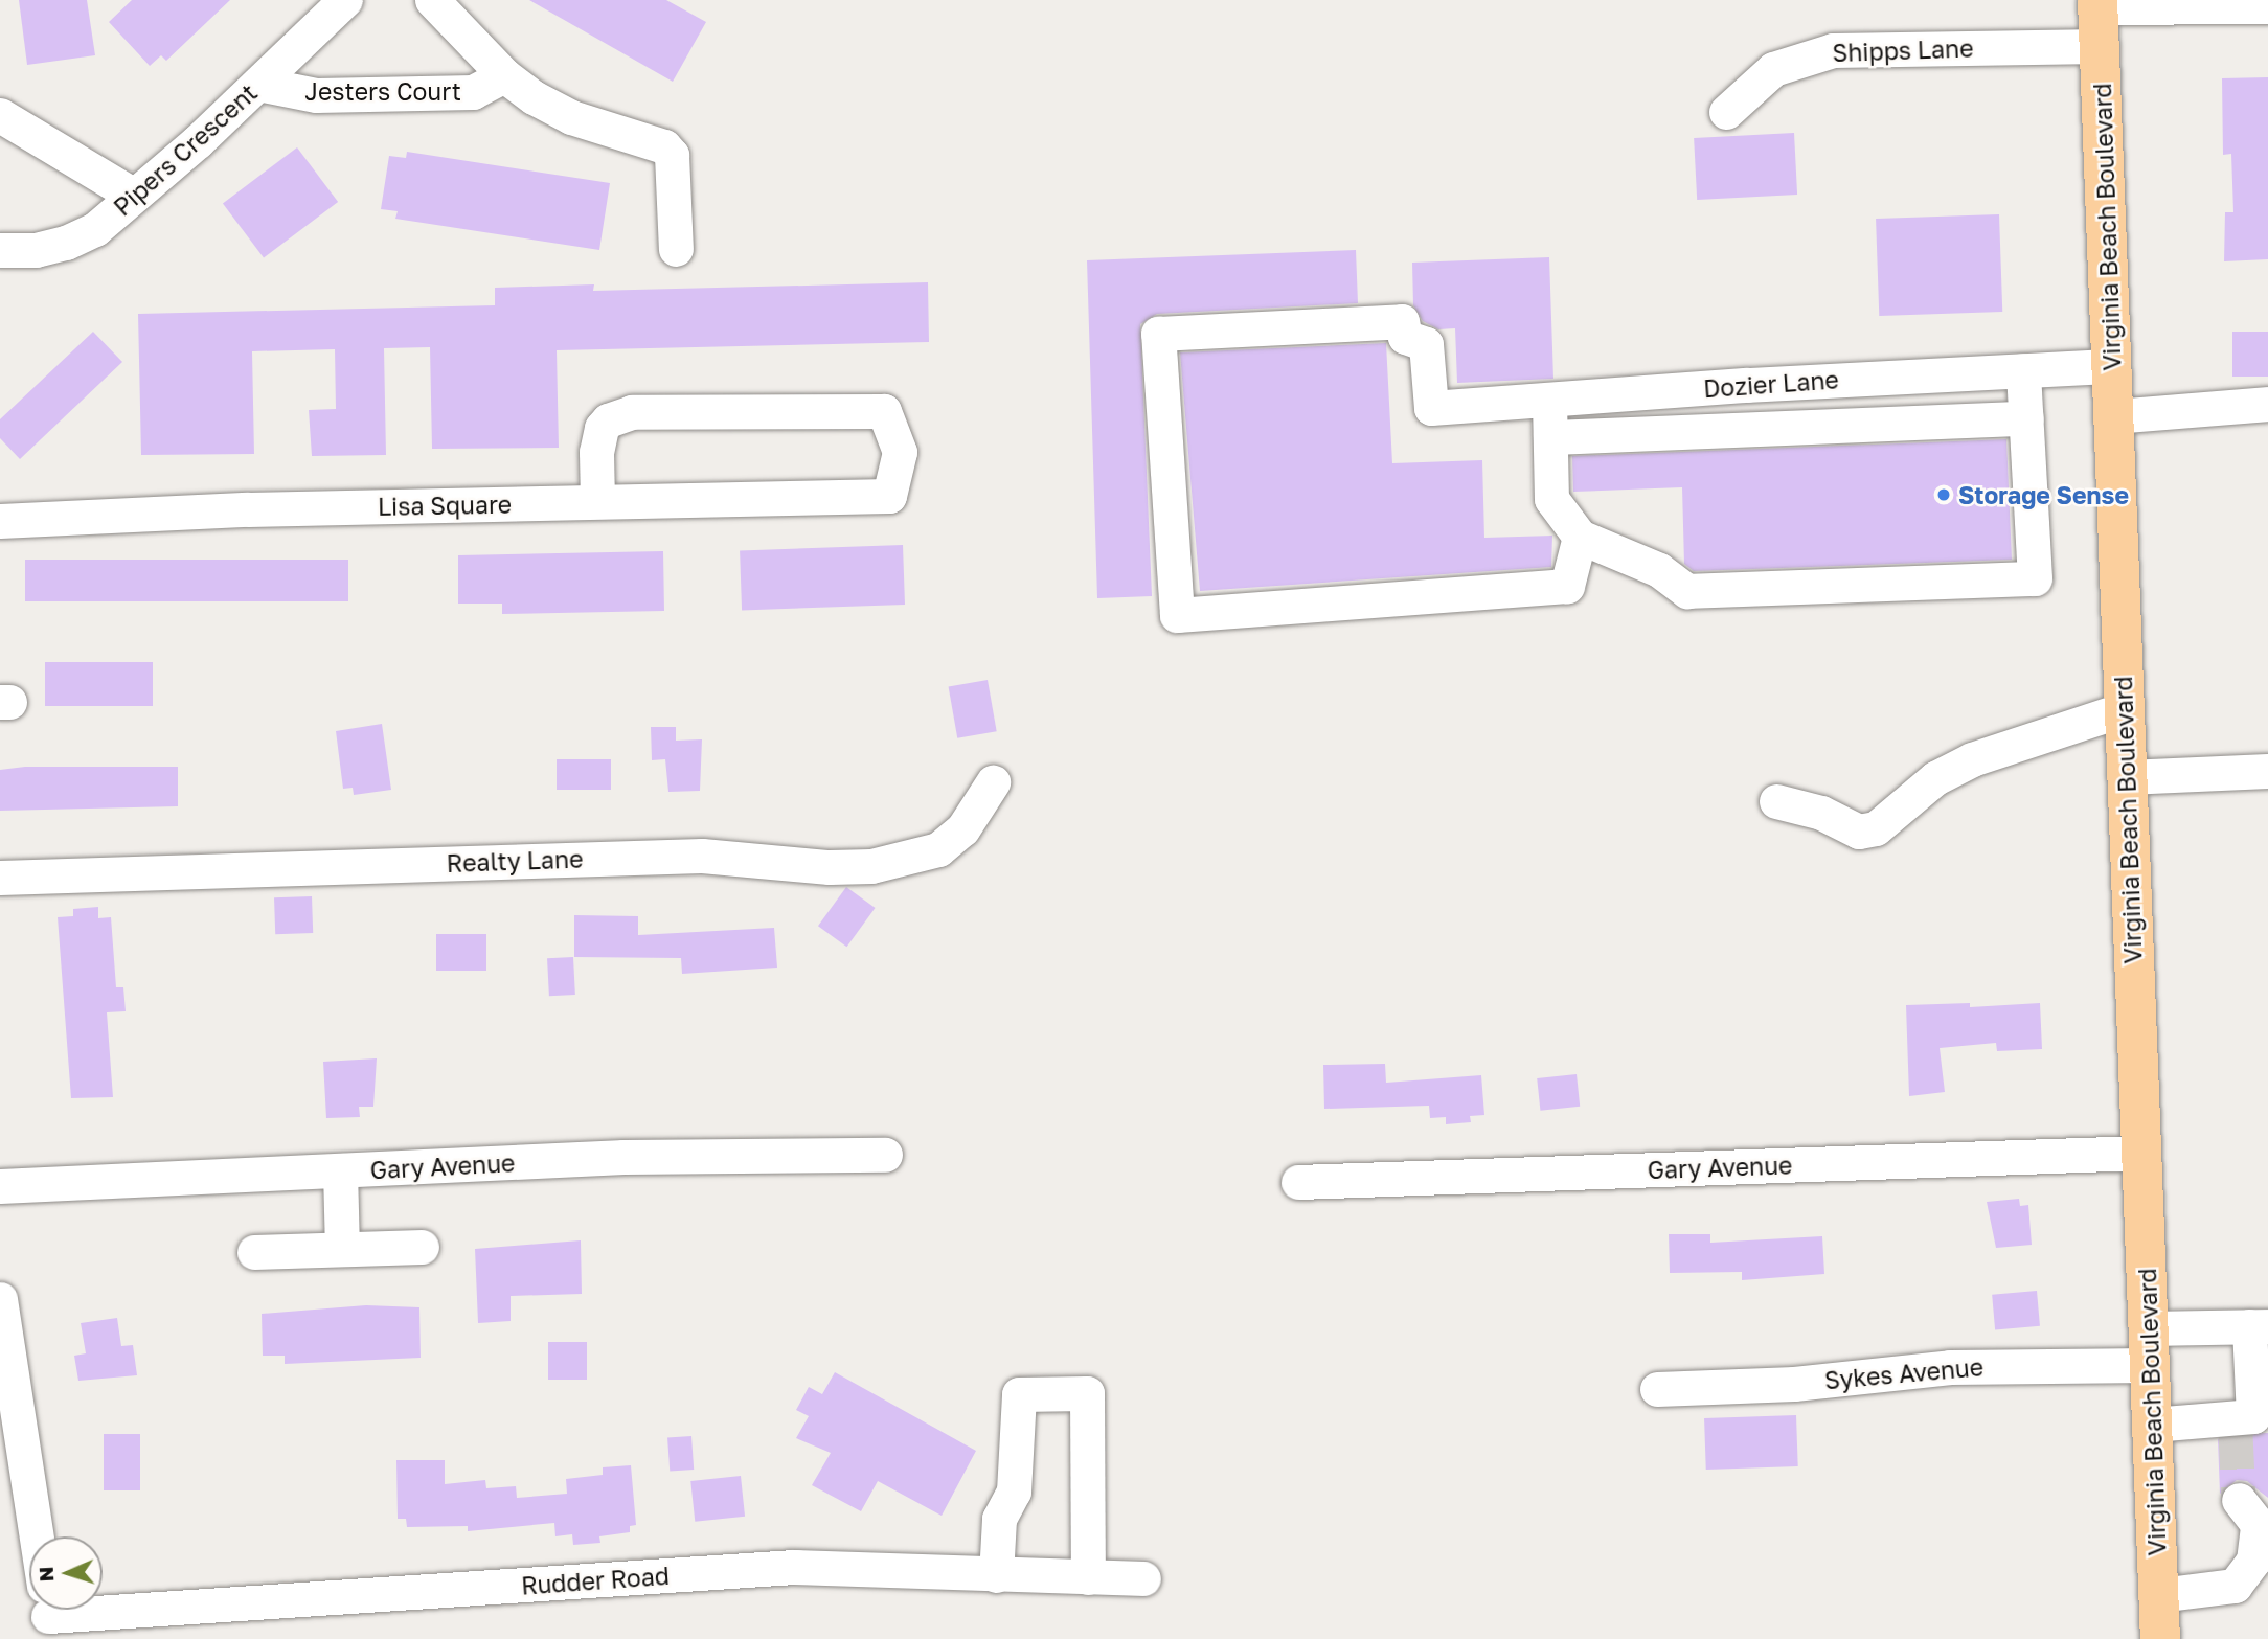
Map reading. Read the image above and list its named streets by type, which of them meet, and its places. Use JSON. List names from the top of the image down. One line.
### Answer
{"streets":{"main road":["Virginia Beach Boulevard"],"street":["Shipps Lane","Jesters Court","Pipers Crescent","Dozier Lane","Lisa Square","Realty Lane","Gary Avenue","Sykes Avenue","Rudder Road"]},"crossings":[["Shipps Lane","Virginia Beach Boulevard"],["Jesters Court","Pipers Crescent"],["Virginia Beach Boulevard","Dozier Lane"],["Virginia Beach Boulevard","Gary Avenue"],["Virginia Beach Boulevard","Sykes Avenue"]],"places":["Storage Sense"],"north":"left"}
